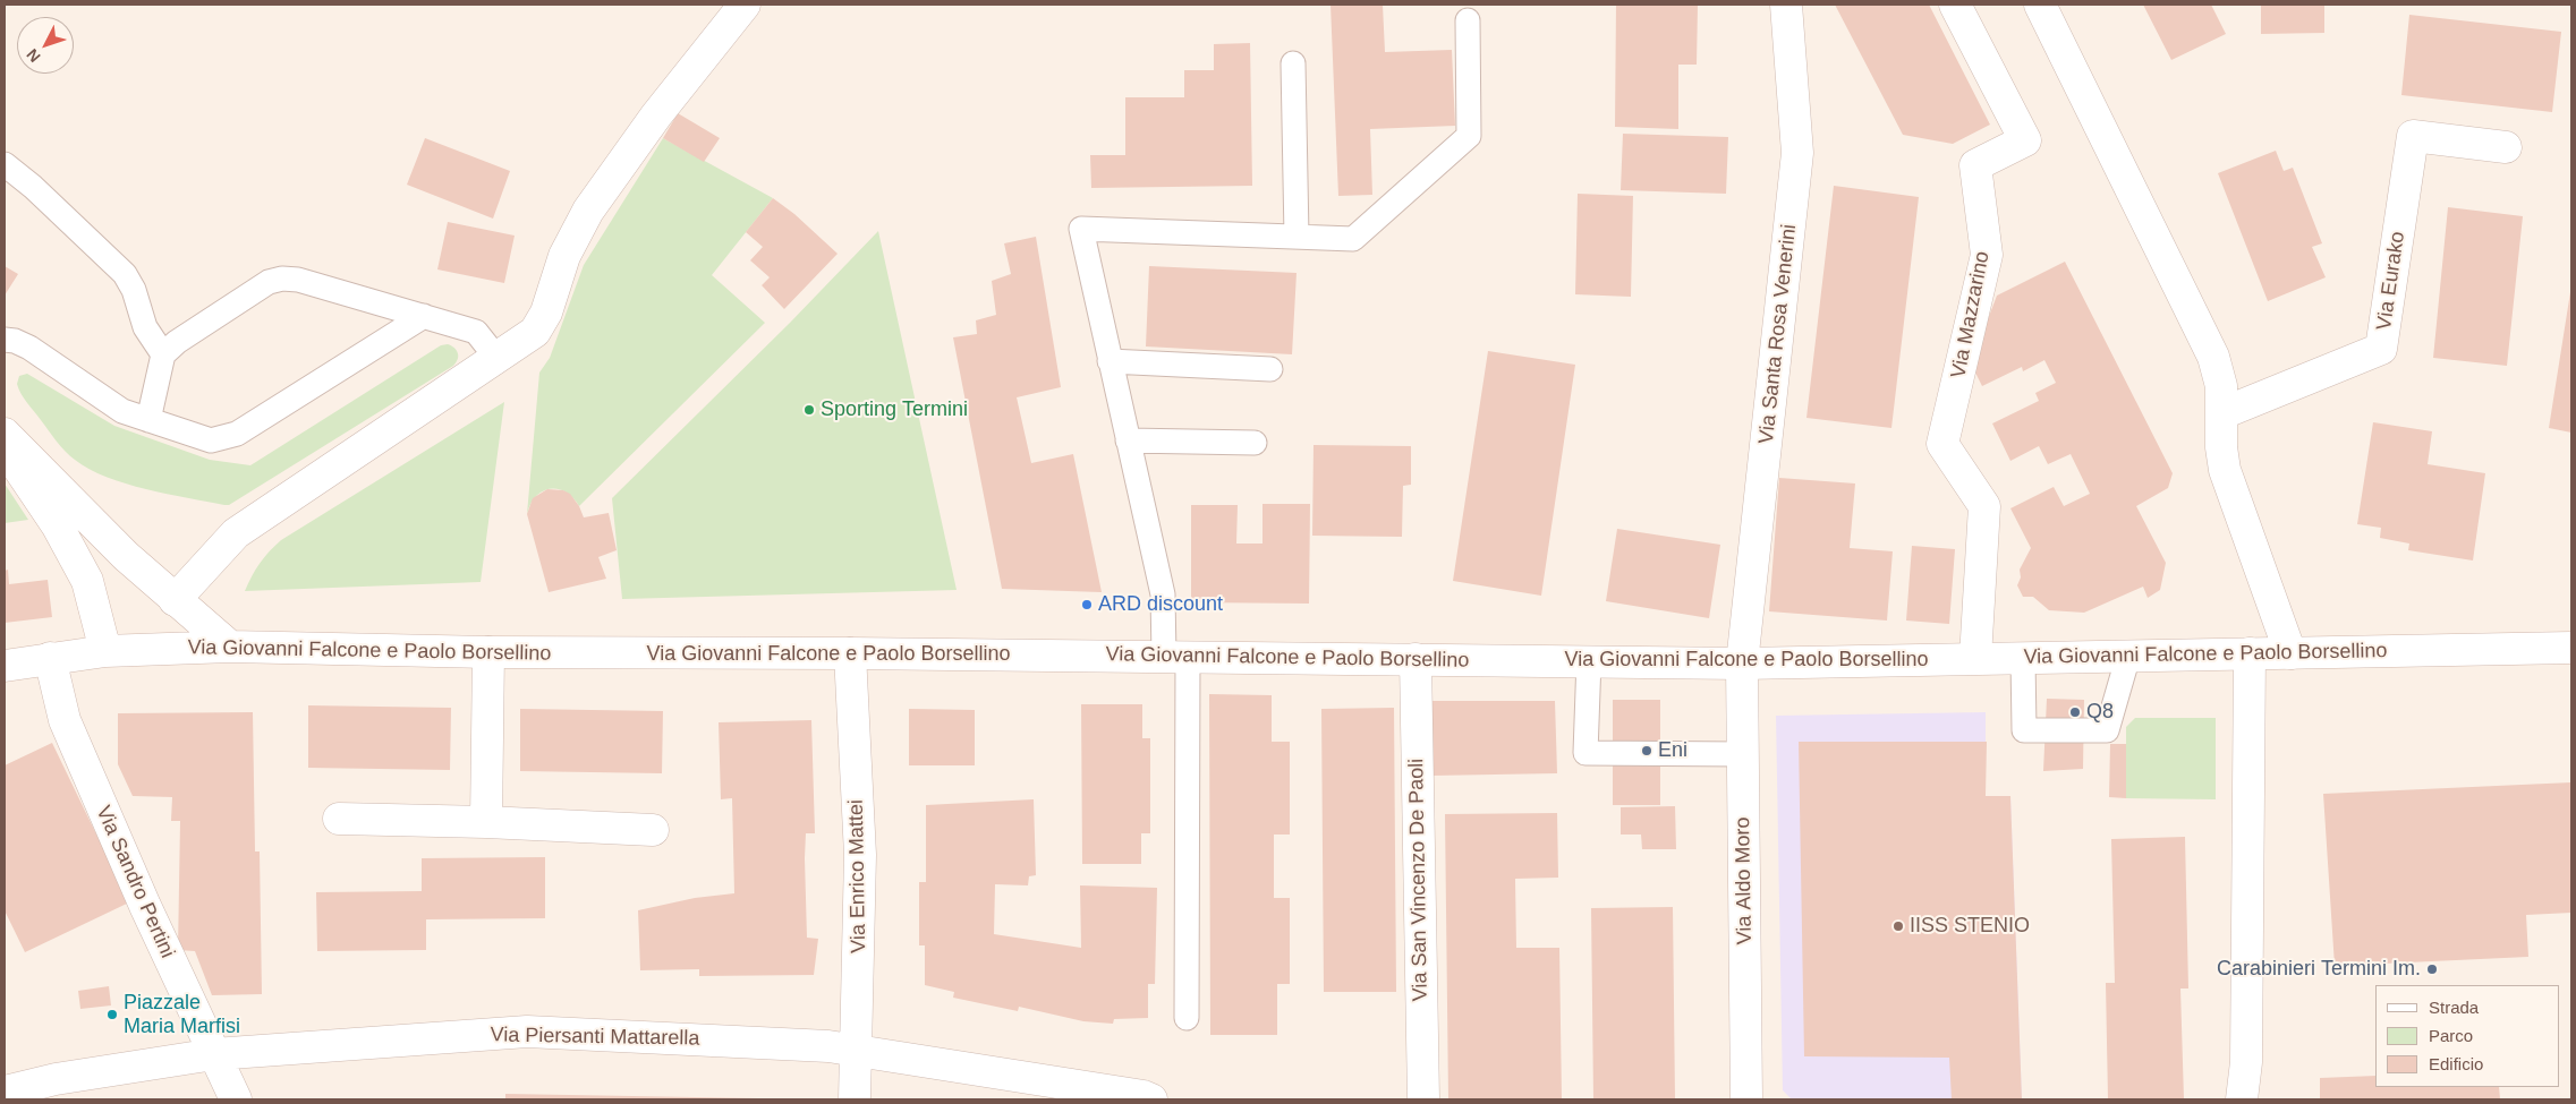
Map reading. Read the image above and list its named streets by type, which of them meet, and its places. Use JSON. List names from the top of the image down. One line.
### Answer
{"streets":{"street":["Via Eurako","Via Mazzarino","Via Santa Rosa Venerini","Via Giovanni Falcone e Paolo Borsellino","Via Enrico Mattei","Via San Vincenzo De Paoli","Via Aldo Moro","Via Sandro Pertini","Via Piersanti Mattarella"]},"crossings":[["Via Mazzarino","Via Giovanni Falcone e Paolo Borsellino"],["Via Santa Rosa Venerini","Via Giovanni Falcone e Paolo Borsellino"],["Via Santa Rosa Venerini","Via Aldo Moro"],["Via Giovanni Falcone e Paolo Borsellino","Via Enrico Mattei"],["Via Giovanni Falcone e Paolo Borsellino","Via San Vincenzo De Paoli"],["Via Giovanni Falcone e Paolo Borsellino","Via Aldo Moro"],["Via Giovanni Falcone e Paolo Borsellino","Via Sandro Pertini"],["Via Enrico Mattei","Via Piersanti Mattarella"],["Via Sandro Pertini","Via Piersanti Mattarella"]],"places":["Sporting Termini","ARD discount","Q8","Eni","IISS STENIO","Carabinieri Termini Im.","Piazzale Maria Marfisi"],"legend":["Strada","Parco","Edificio"],"north":"bottom left"}
